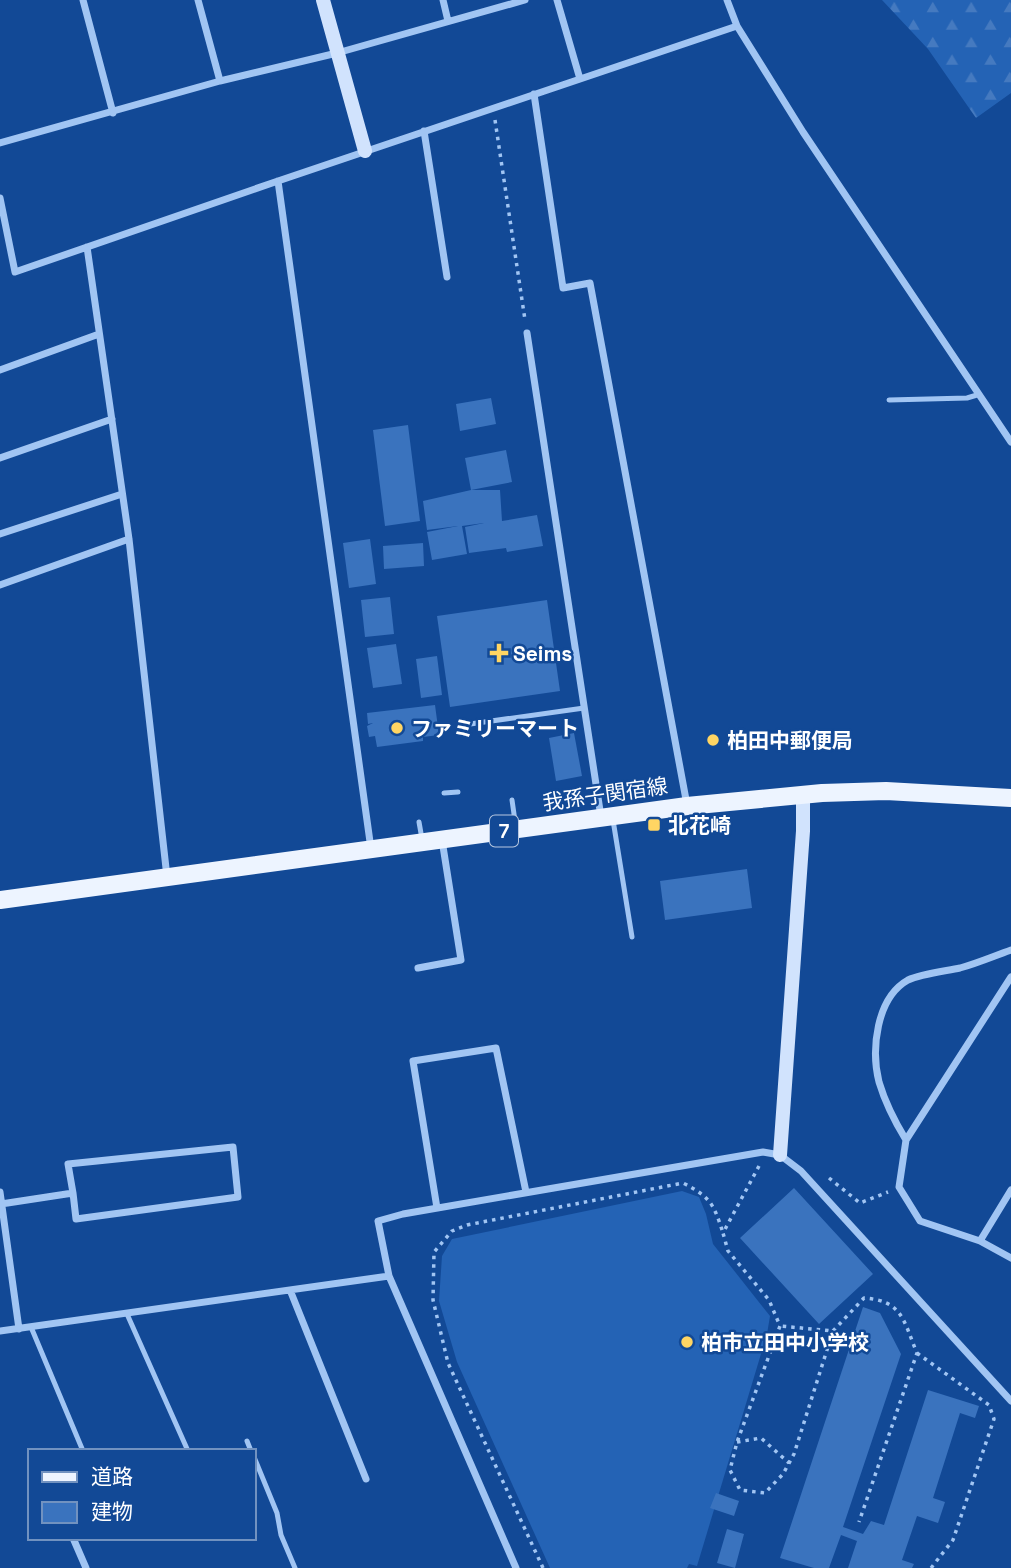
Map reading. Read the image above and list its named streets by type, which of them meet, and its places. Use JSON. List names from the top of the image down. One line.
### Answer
{"streets":{"main road":["我孫子関宿線","7"]},"places":{"health":["Seims"],"other":["ファミリーマート","柏田中郵便局","柏市立田中小学校"],"transit":["北花崎"]},"legend":["道路","建物"]}
